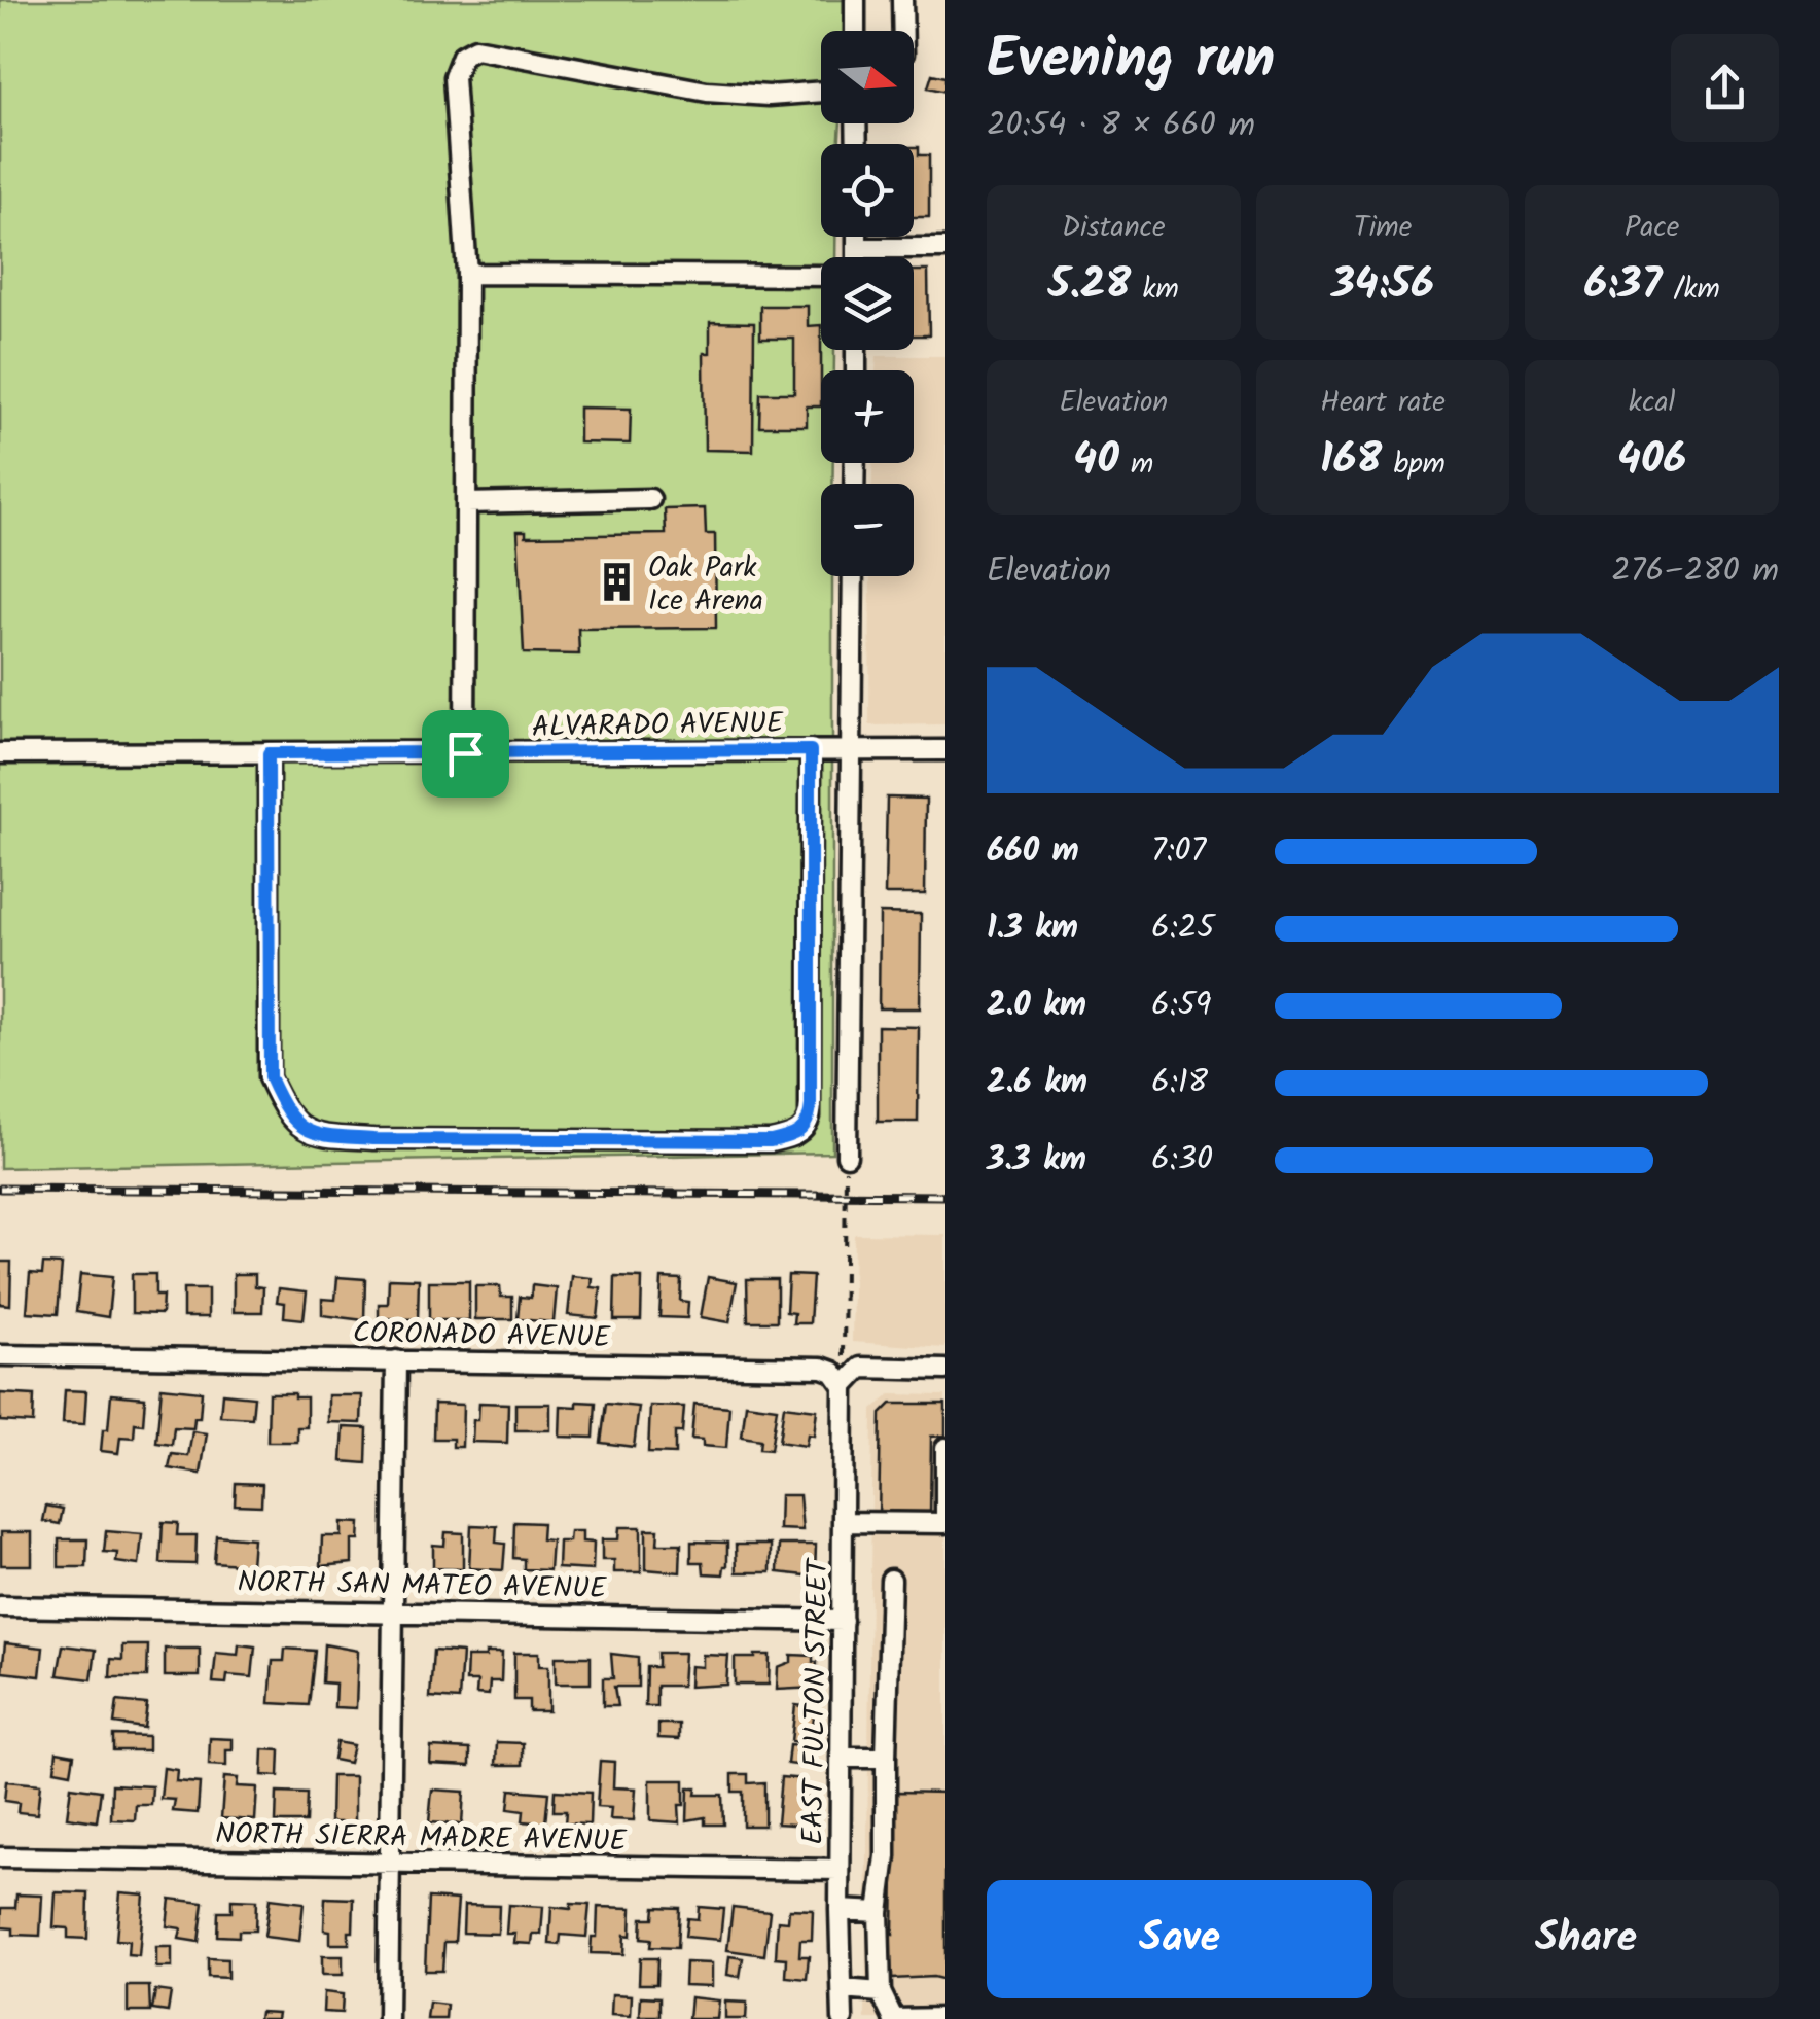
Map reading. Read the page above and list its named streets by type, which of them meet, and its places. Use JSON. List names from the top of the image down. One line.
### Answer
{"streets":{"street":["ALVARADO AVENUE","CORONADO AVENUE","NORTH SAN MATEO AVENUE","EAST FULTON STREET","NORTH SIERRA MADRE AVENUE"]},"crossings":[["CORONADO AVENUE","EAST FULTON STREET"],["NORTH SAN MATEO AVENUE","EAST FULTON STREET"],["EAST FULTON STREET","NORTH SIERRA MADRE AVENUE"]],"places":{"building":["Oak Park Ice Arena"]},"north":"right","page":{"heading":["Evening run","20:54 · 8 × 660 m"],"map_buttons":["+","−"],"stats":[["Distance","5.28 km"],["Time","34:56"],["Pace","6:37 /km"],["Elevation","40 m"],["Heart rate","168 bpm"],["kcal","406"]],"chart":["Elevation","276–280 m"],"list":[{"name":"660 m","note":"7:07"},{"name":"1.3 km","note":"6:25"},{"name":"2.0 km","note":"6:59"},{"name":"2.6 km","note":"6:18"},{"name":"3.3 km","note":"6:30"}],"buttons":["Save","Share"]}}
